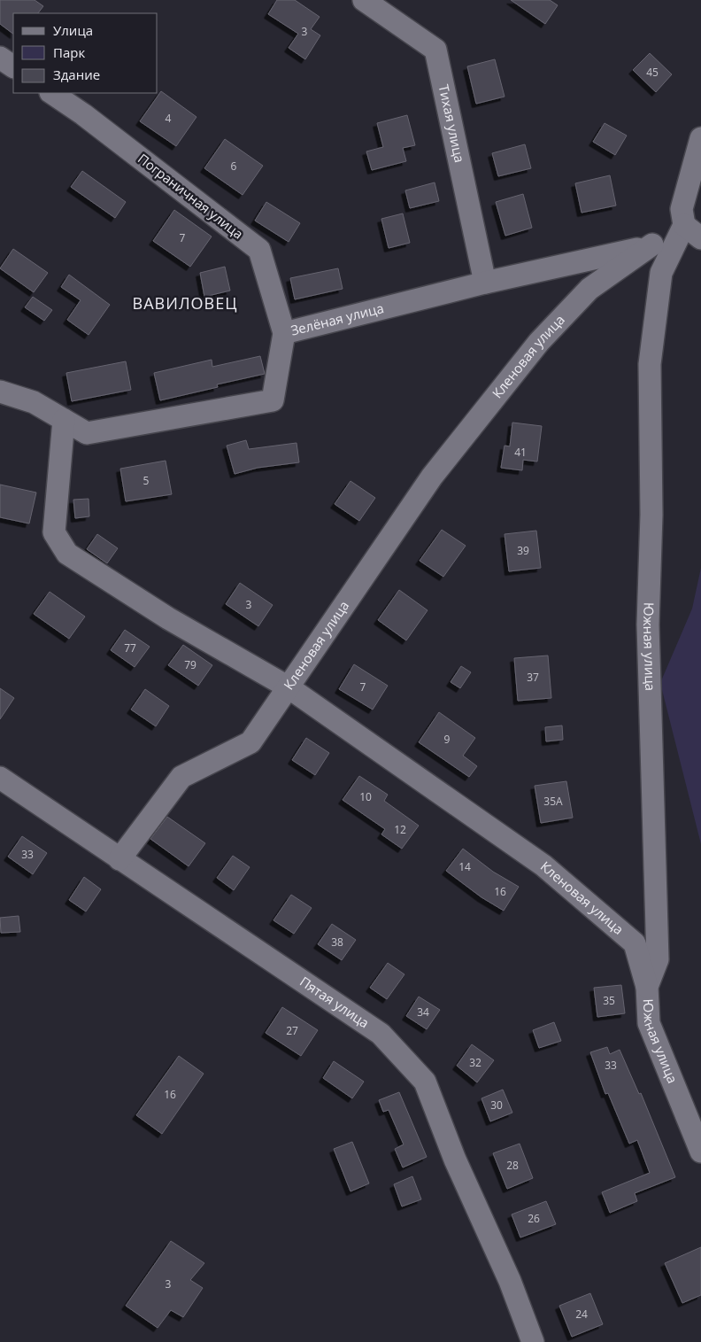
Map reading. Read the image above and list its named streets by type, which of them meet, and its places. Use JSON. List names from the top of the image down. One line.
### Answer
{"streets":{"street":["Тихая улица","Пограничная улица","Зелёная улица","Кленовая улица","Южная улица","Пятая улица"]},"crossings":[["Тихая улица","Зелёная улица"],["Пограничная улица","Зелёная улица"],["Зелёная улица","Кленовая улица"],["Зелёная улица","Южная улица"],["Кленовая улица","Южная улица"]],"districts":["ВАВИЛОВЕЦ"],"house_numbers":["3","45","4","6","7","41","5","39","3","77","79","37","7","9","10","35А","12","33","14","16","38","35","34","27","32","33","16","30","28","26","3","24"],"legend":["Улица","Парк","Здание"]}
